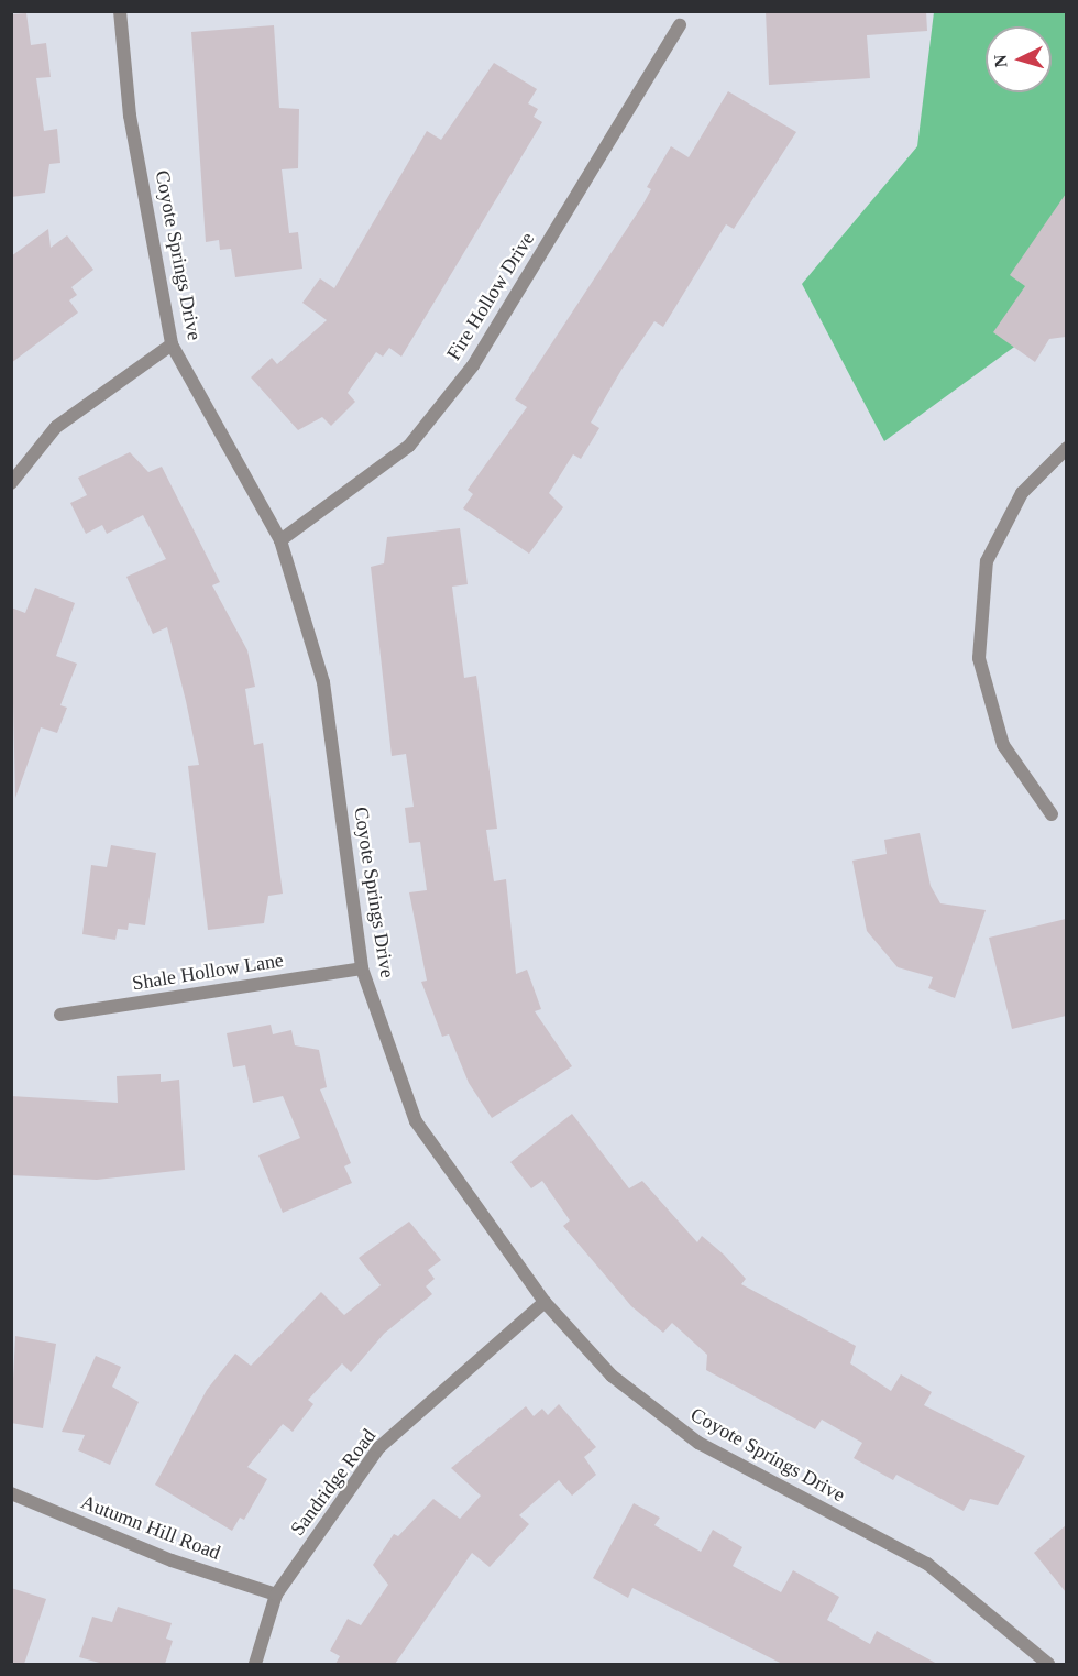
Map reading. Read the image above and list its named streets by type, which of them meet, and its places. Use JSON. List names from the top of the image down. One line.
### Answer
{"streets":{"street":["Coyote Springs Drive","Fire Hollow Drive","Shale Hollow Lane","Sandridge Road","Autumn Hill Road"]},"crossings":[["Coyote Springs Drive","Fire Hollow Drive"],["Coyote Springs Drive","Shale Hollow Lane"],["Coyote Springs Drive","Sandridge Road"],["Sandridge Road","Autumn Hill Road"]],"north":"left"}
